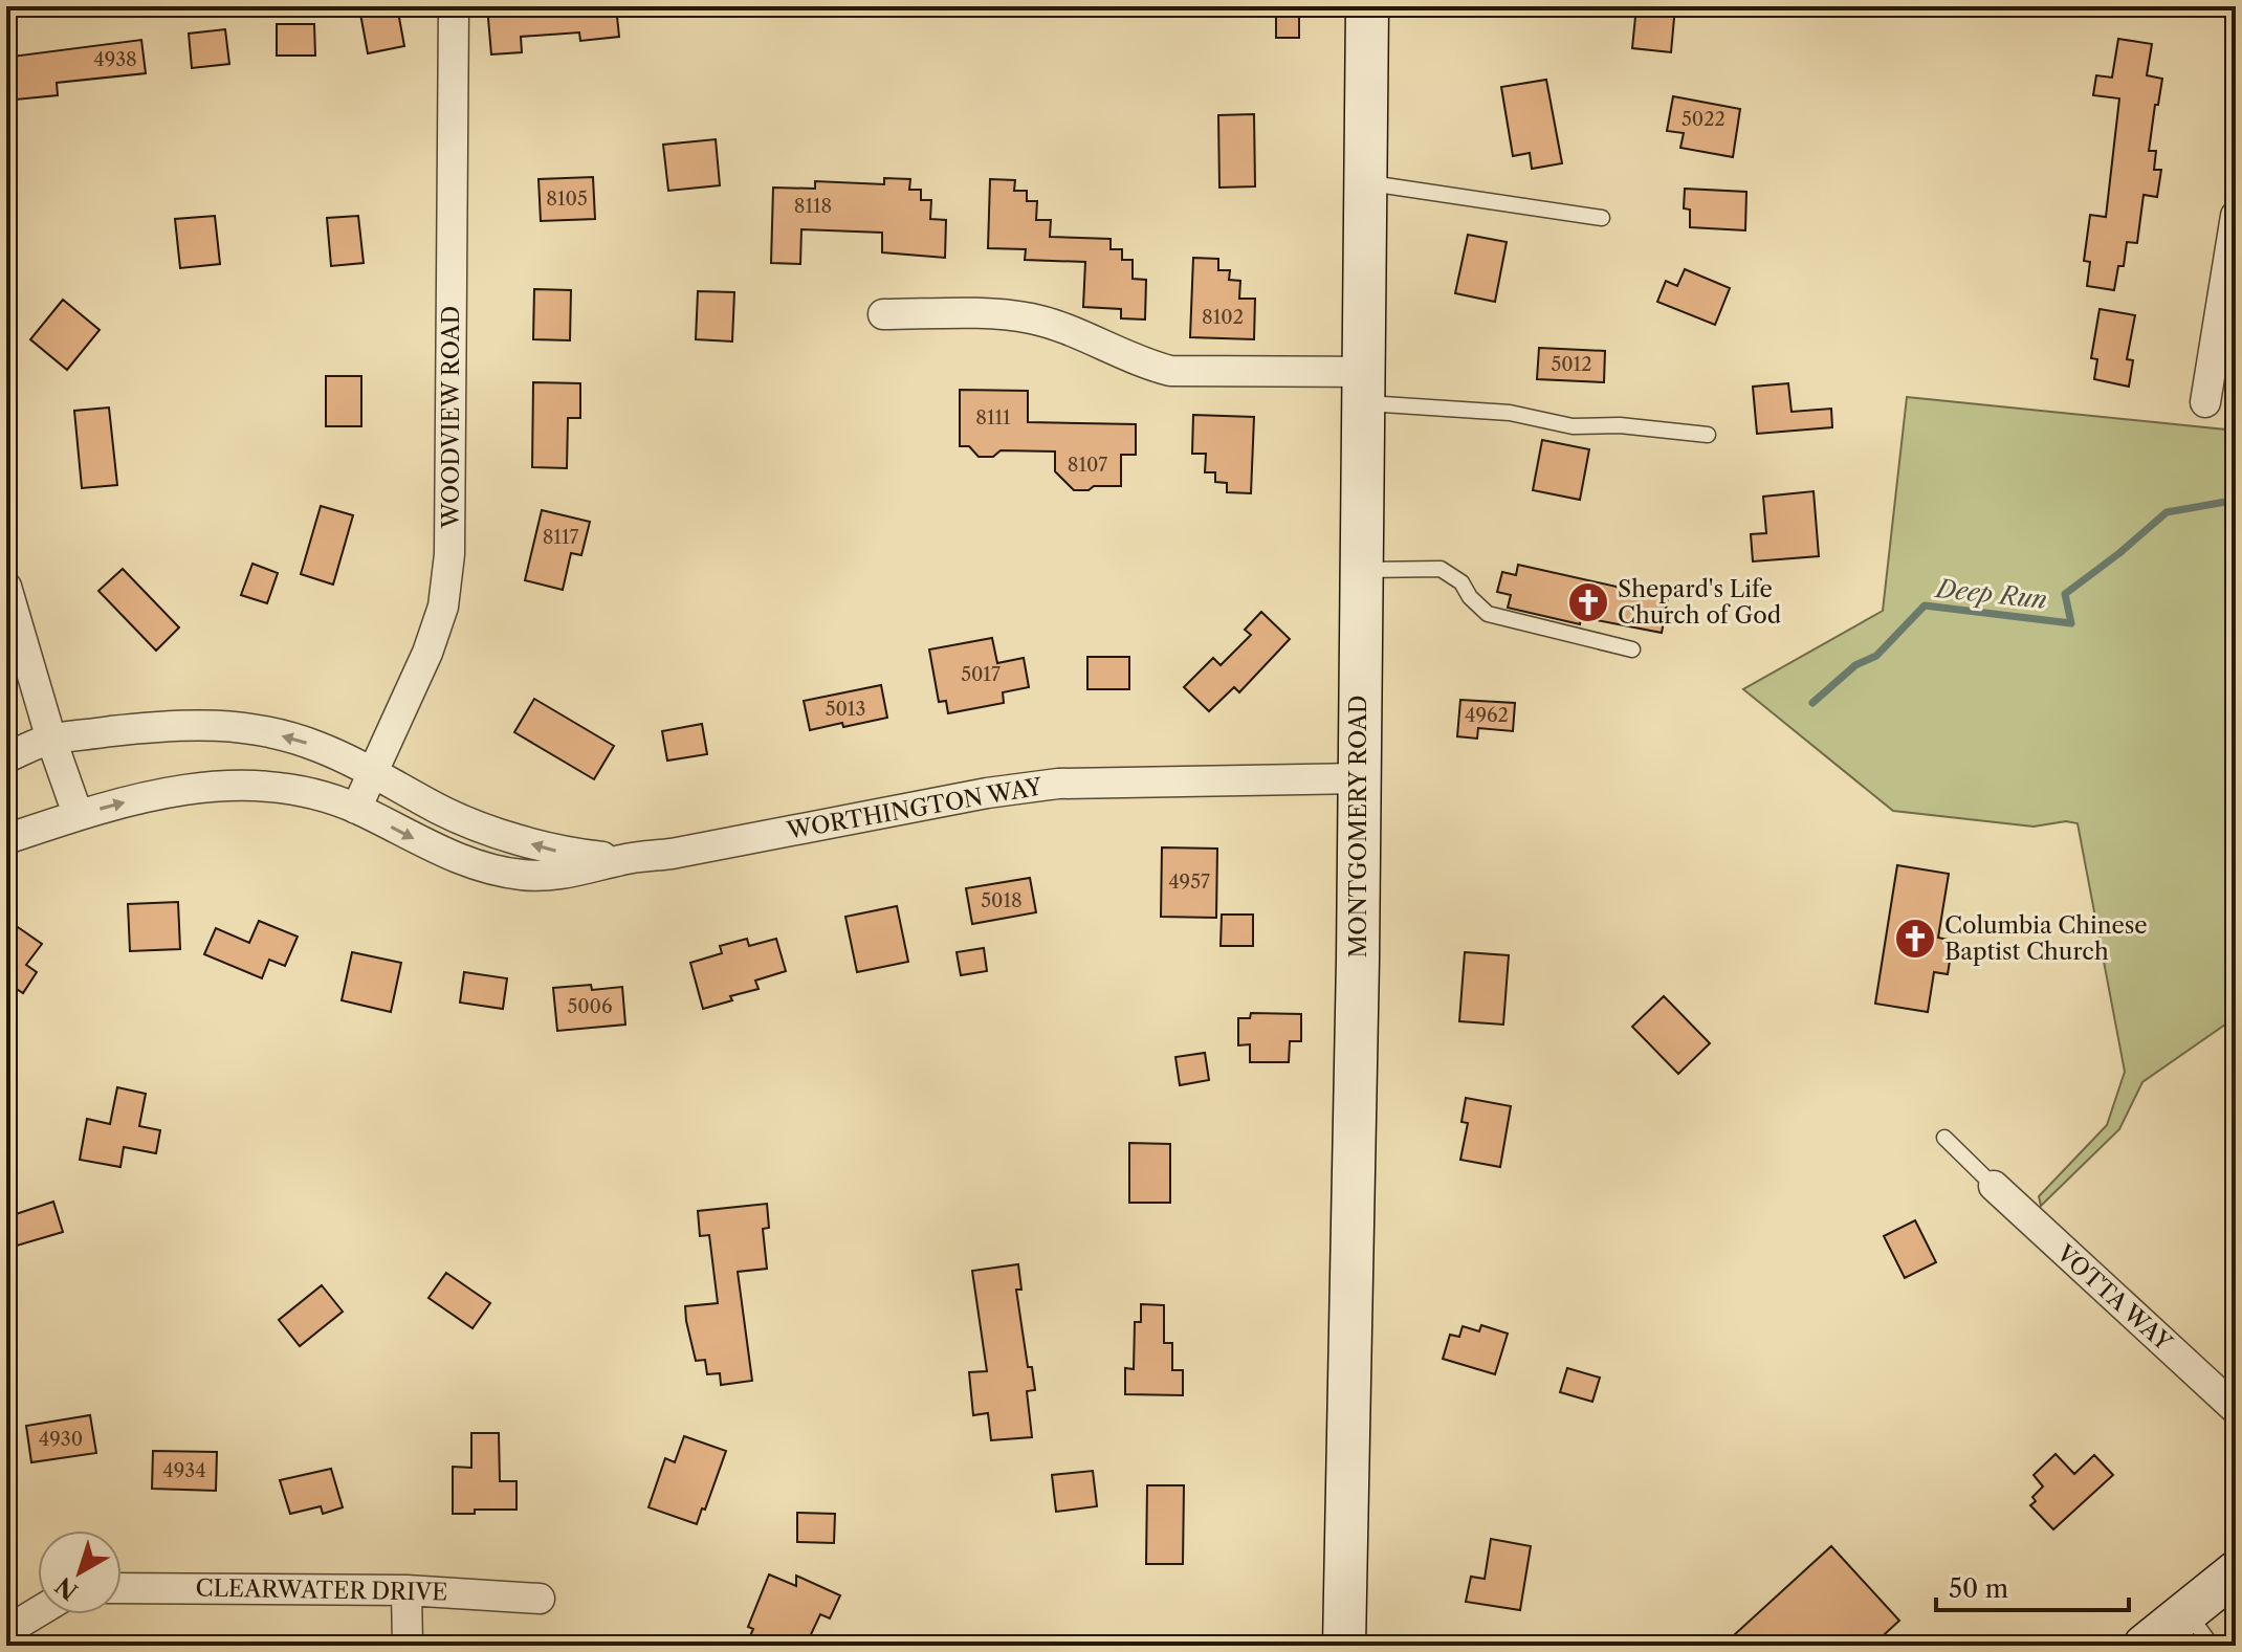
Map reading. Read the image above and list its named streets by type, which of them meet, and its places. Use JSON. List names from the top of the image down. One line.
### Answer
{"streets":{"main road":["MONTGOMERY ROAD"],"street":["WOODVIEW ROAD","WORTHINGTON WAY","VOTTA WAY","CLEARWATER DRIVE"]},"crossings":[["WOODVIEW ROAD","WORTHINGTON WAY"],["WORTHINGTON WAY","MONTGOMERY ROAD"]],"water":["Deep Run"],"places":{"church":["Shepard's Life Church of God","Columbia Chinese Baptist Church"]},"house_numbers":["4938","5022","8105","8118","8102","5012","8111","8107","8117","5017","5013","4962","4957","5018","5006","4930","4934"],"scale_bar":"50 m","north":"bottom left"}
